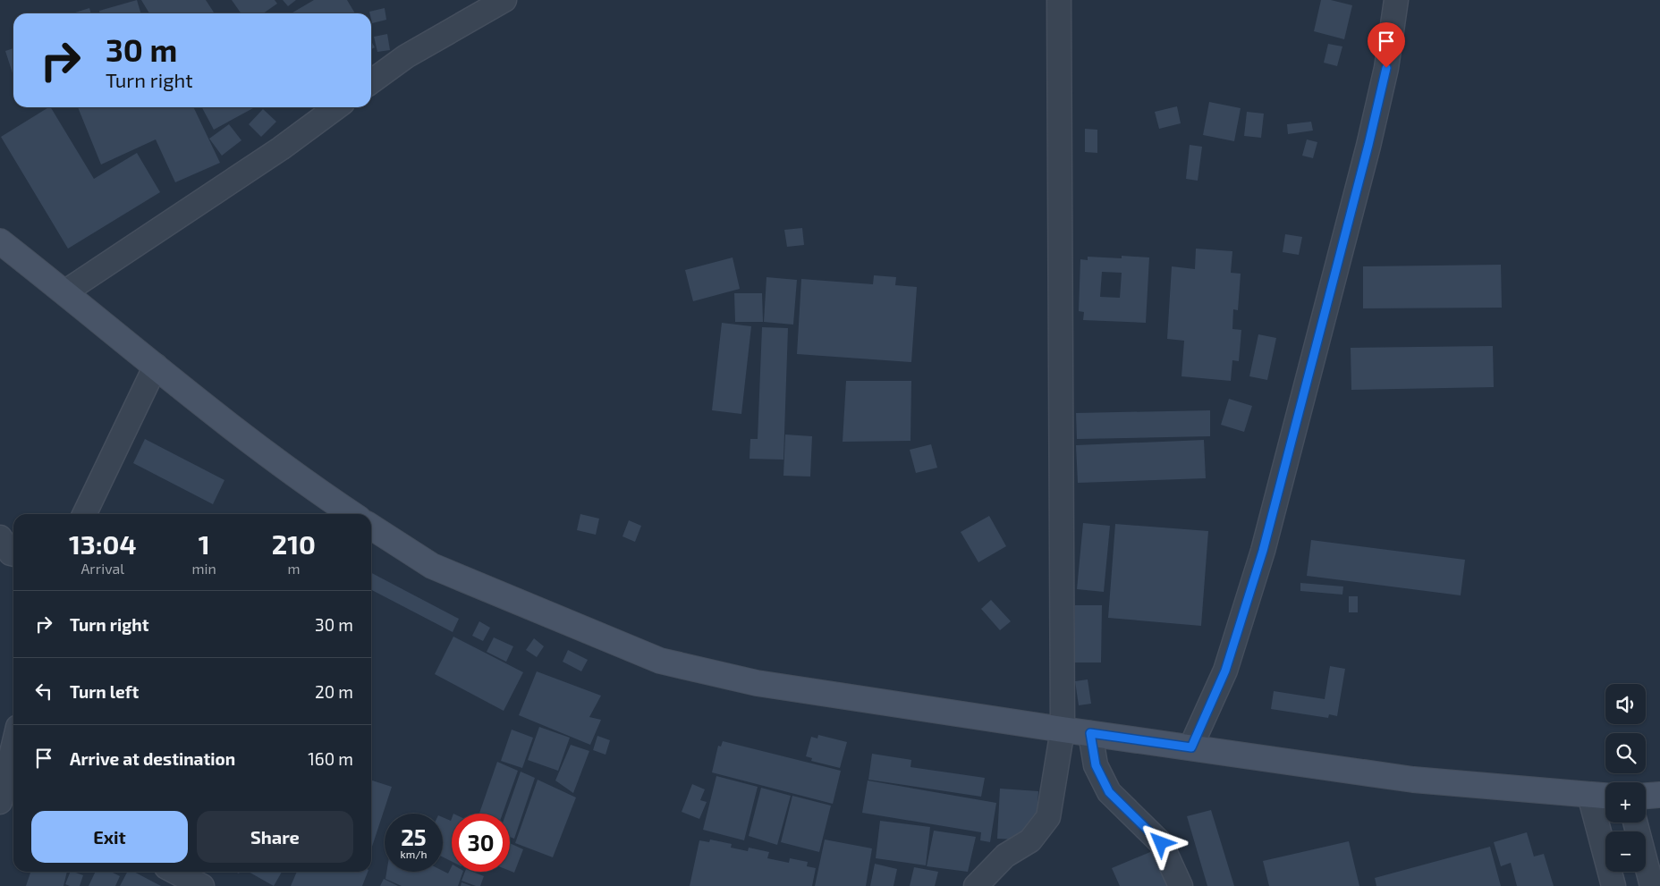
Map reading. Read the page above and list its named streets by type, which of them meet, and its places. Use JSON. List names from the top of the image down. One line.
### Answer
{"page":{"turn":["30 m","Turn right"],"eta":["13:04","Arrival","1","min","210","m"],"list":[{"name":"Turn right","value":"30 m"},{"name":"Turn left","value":"20 m"},{"name":"Arrive at destination","value":"160 m"}],"map_buttons":["+","−"],"buttons":["Exit","Share"],"speed":"25 km/h","limit":"30"}}
